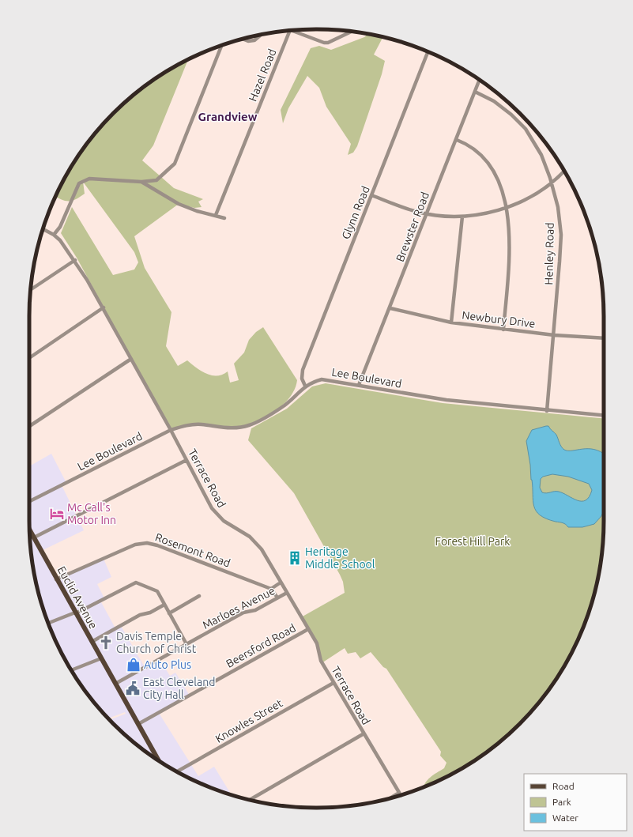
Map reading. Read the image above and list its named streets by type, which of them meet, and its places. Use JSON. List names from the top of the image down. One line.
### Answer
{"streets":{"main road":["Euclid Avenue"],"street":["Hazel Road","Glynn Road","Brewster Road","Henley Road","Newbury Drive","Lee Boulevard","Terrace Road","Rosemont Road","Marloes Avenue","Beersford Road","Knowles Street"]},"crossings":[["Glynn Road","Lee Boulevard"],["Brewster Road","Henley Road"],["Brewster Road","Newbury Drive"],["Brewster Road","Lee Boulevard"],["Henley Road","Newbury Drive"],["Henley Road","Lee Boulevard"],["Lee Boulevard","Terrace Road"],["Terrace Road","Marloes Avenue"],["Terrace Road","Beersford Road"],["Terrace Road","Knowles Street"],["Rosemont Road","Euclid Avenue"],["Rosemont Road","Marloes Avenue"],["Euclid Avenue","Marloes Avenue"],["Euclid Avenue","Beersford Road"]],"districts":["Grandview"],"parks":["Forest Hill Park"],"places":{"hotel":["Mc Call's Motor Inn"],"building":["Heritage Middle School"],"church":["Davis Temple Church of Christ"],"shop":["Auto Plus"],"public building":["East Cleveland City Hall"]},"legend":["Road","Park","Water"]}
